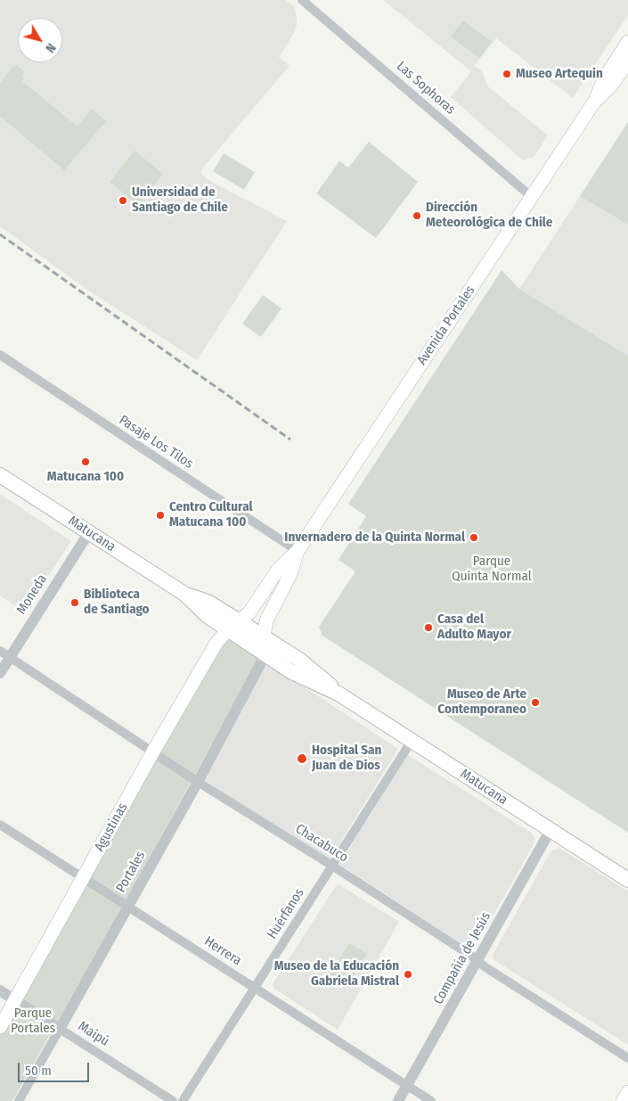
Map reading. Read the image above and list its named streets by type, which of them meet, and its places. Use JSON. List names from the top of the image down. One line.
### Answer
{"streets":{"main road":["Avenida Portales","Matucana","Agustinas"],"street":["Las Sophoras","Pasaje Los Tilos","Moneda","Chacabuco","Portales","Huérfanos","Herrera","Compañía de Jesús","Maipú"]},"crossings":[["Las Sophoras","Avenida Portales"],["Avenida Portales","Pasaje Los Tilos"],["Avenida Portales","Matucana"],["Avenida Portales","Agustinas"],["Avenida Portales","Portales"],["Matucana","Moneda"],["Matucana","Agustinas"],["Matucana","Portales"],["Matucana","Huérfanos"],["Matucana","Compañía de Jesús"],["Moneda","Chacabuco"],["Agustinas","Chacabuco"],["Agustinas","Herrera"],["Agustinas","Maipú"],["Chacabuco","Portales"],["Chacabuco","Huérfanos"],["Chacabuco","Compañía de Jesús"],["Portales","Herrera"],["Portales","Maipú"],["Huérfanos","Herrera"],["Herrera","Compañía de Jesús"]],"parks":["Parque Quinta Normal","Parque Portales"],"places":["Museo Artequin","Universidad de Santiago de Chile","Dirección Meteorológica de Chile","Matucana 100","Centro Cultural Matucana 100","Invernadero de la Quinta Normal","Biblioteca de Santiago","Casa del Adulto Mayor","Museo de Arte Contemporaneo","Hospital San Juan de Dios","Museo de la Educación Gabriela Mistral"],"scale_bar":"50 m","north":"bottom right"}
